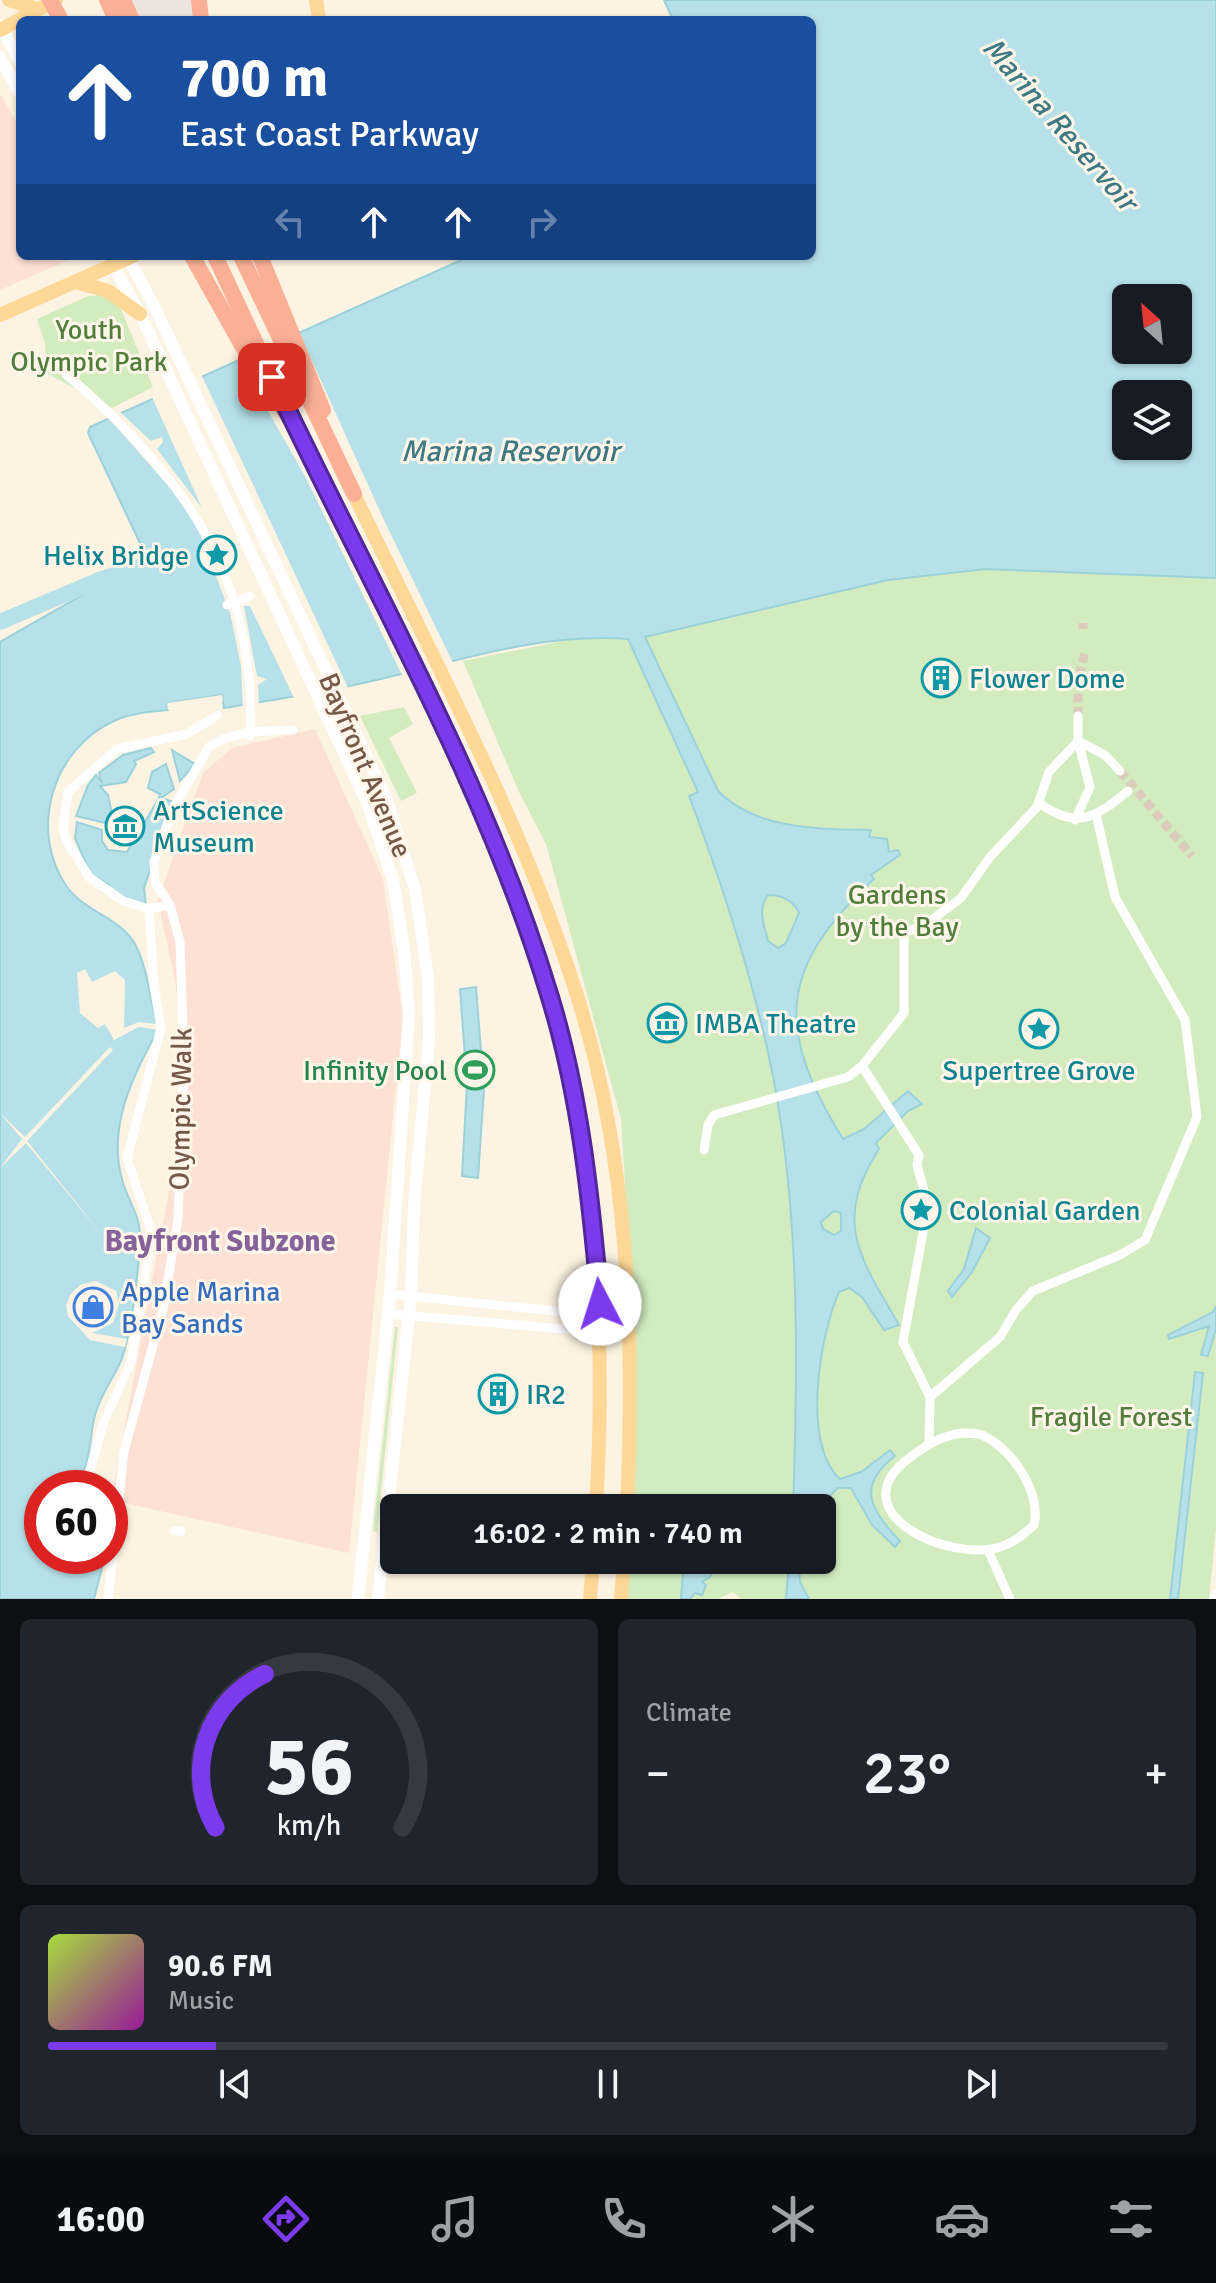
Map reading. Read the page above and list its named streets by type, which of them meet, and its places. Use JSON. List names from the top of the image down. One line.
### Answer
{"streets":{"main road":["Bayfront Avenue"],"street":["Olympic Walk"]},"crossings":[["Bayfront Avenue","Olympic Walk"]],"districts":["Bayfront Subzone"],"water":["Marina Reservoir"],"parks":["Youth Olympic Park","Gardens by the Bay","Fragile Forest"],"places":{"place":["Helix Bridge","Supertree Grove","Colonial Garden"],"building":["Flower Dome","IR2"],"museum":["ArtScience Museum","IMBA Theatre"],"sports":["Infinity Pool"],"shop":["Apple Marina Bay Sands"]},"north":"top left","page":{"turn":["700 m","East Coast Parkway"],"limit":"60","trip":"16:02 · 2 min · 740 m","tile":"Climate","heat":["−","23°","+"],"song":["90.6 FM","Music"],"tabs":"16:00","gauge":["56","km/h"]}}
